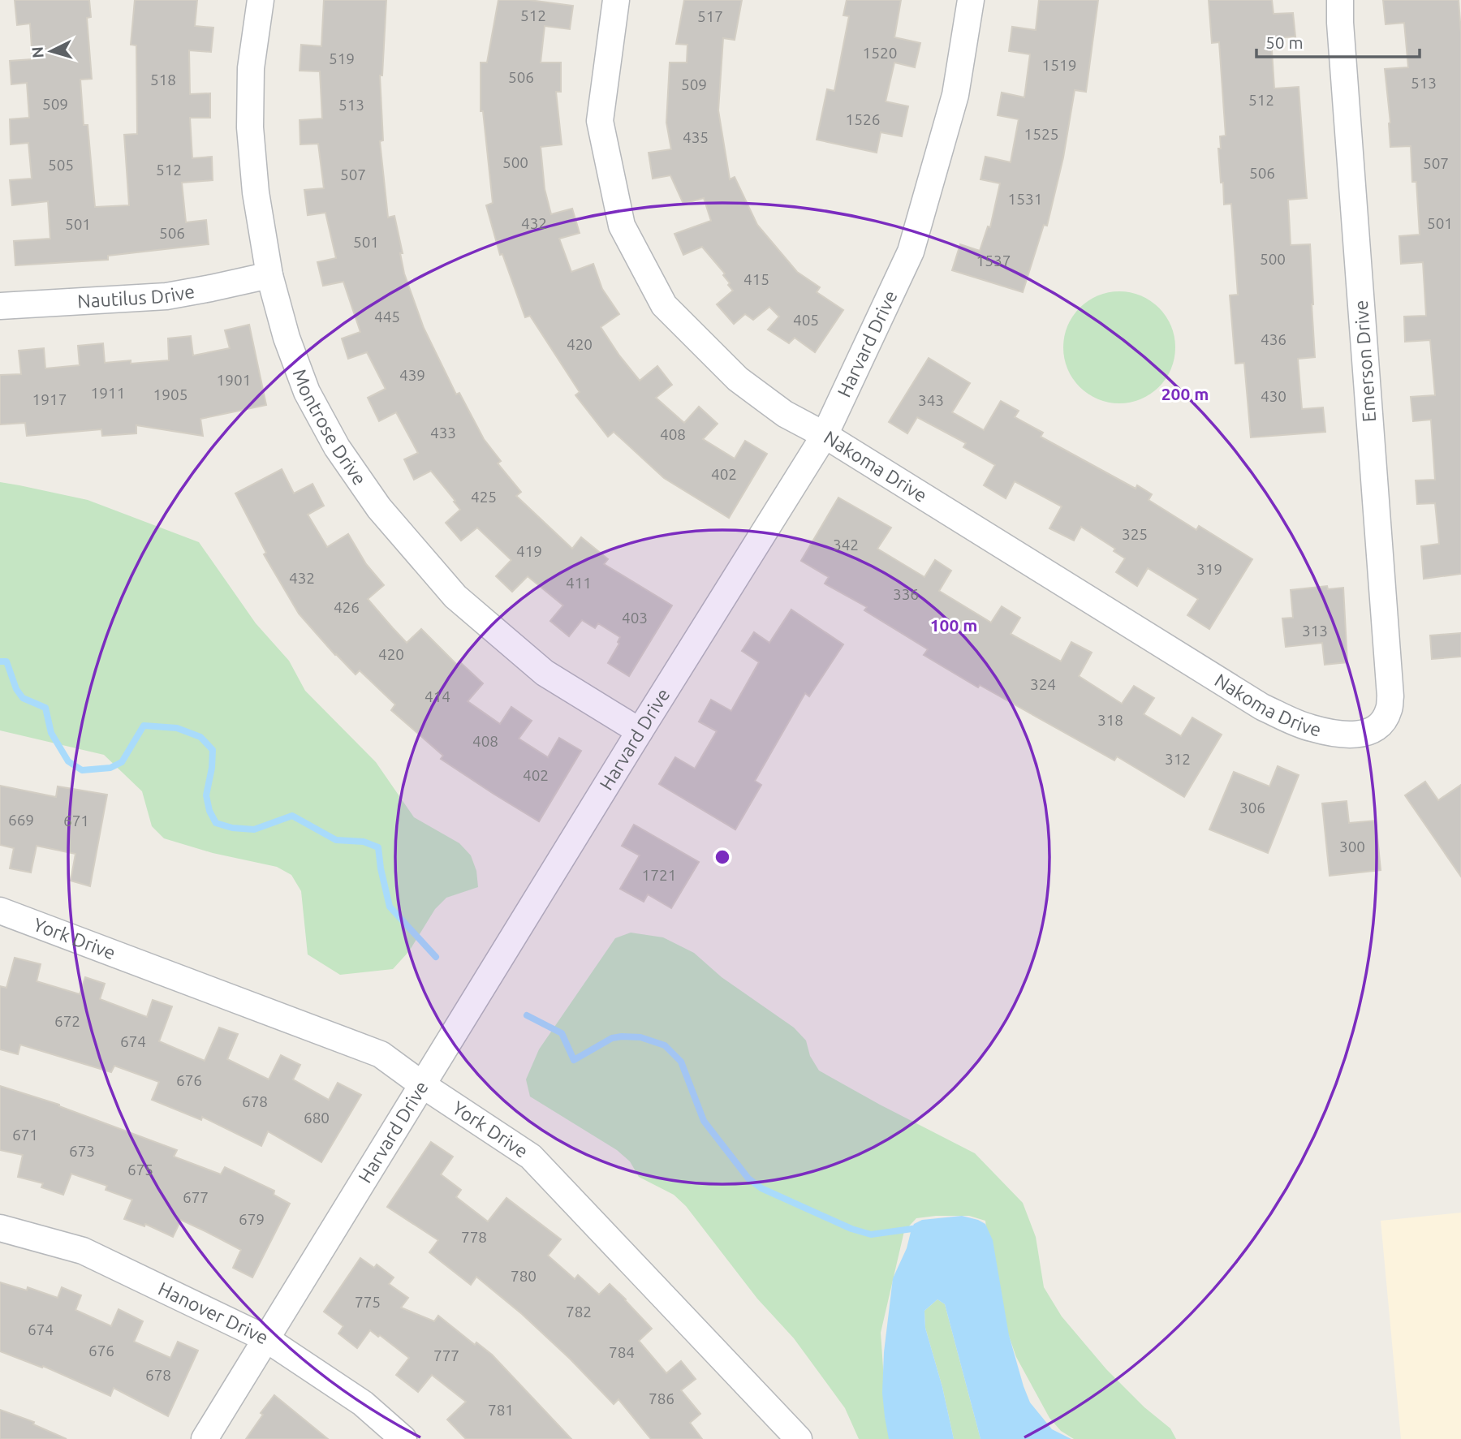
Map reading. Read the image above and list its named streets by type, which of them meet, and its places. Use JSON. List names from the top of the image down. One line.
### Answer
{"streets":{"street":["Nautilus Drive","Harvard Drive","Emerson Drive","Montrose Drive","Nakoma Drive","York Drive","Hanover Drive"]},"crossings":[["Nautilus Drive","Montrose Drive"],["Harvard Drive","Montrose Drive"],["Harvard Drive","Nakoma Drive"],["Harvard Drive","York Drive"],["Harvard Drive","Hanover Drive"],["Emerson Drive","Nakoma Drive"]],"house_numbers":["512","517","1520","519","1519","506","518","513","509","512","509","513","1526","1525","435","500","507","505","512","506","507","1531","432","501","501","506","501","500","1537","415","445","405","436","420","439","1901","1911","1905","430","1917","343","433","408","402","425","325","342","419","319","432","411","336","426","403","313","420","324","414","318","408","312","402","306","669","671","300","1721","672","674","676","678","680","671","673","675","677","679","778","780","775","782","674","676","784","777","678","786","781"],"scale_bar":"50 m","north":"left","rings":["200 m","100 m"]}
